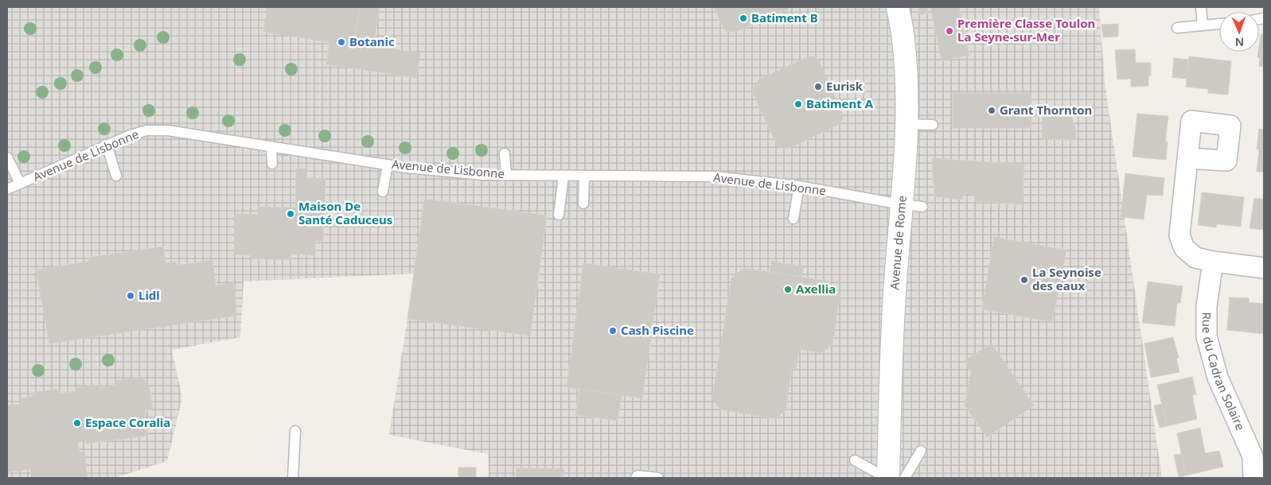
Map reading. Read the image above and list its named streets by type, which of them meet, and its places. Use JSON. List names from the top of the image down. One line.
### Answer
{"streets":{"street":["Avenue de Rome","Rue du Cadran Solaire"],"lane":["Avenue de Lisbonne"]},"crossings":[["Avenue de Lisbonne","Avenue de Rome"]],"places":["Batiment B","Première Classe Toulon La Seyne-sur-Mer","Botanic","Eurisk","Batiment A","Grant Thornton","Maison De Santé Caduceus","La Seynoise des eaux","Axellia","Lidl","Cash Piscine","Espace Coralia"],"north":"bottom"}
